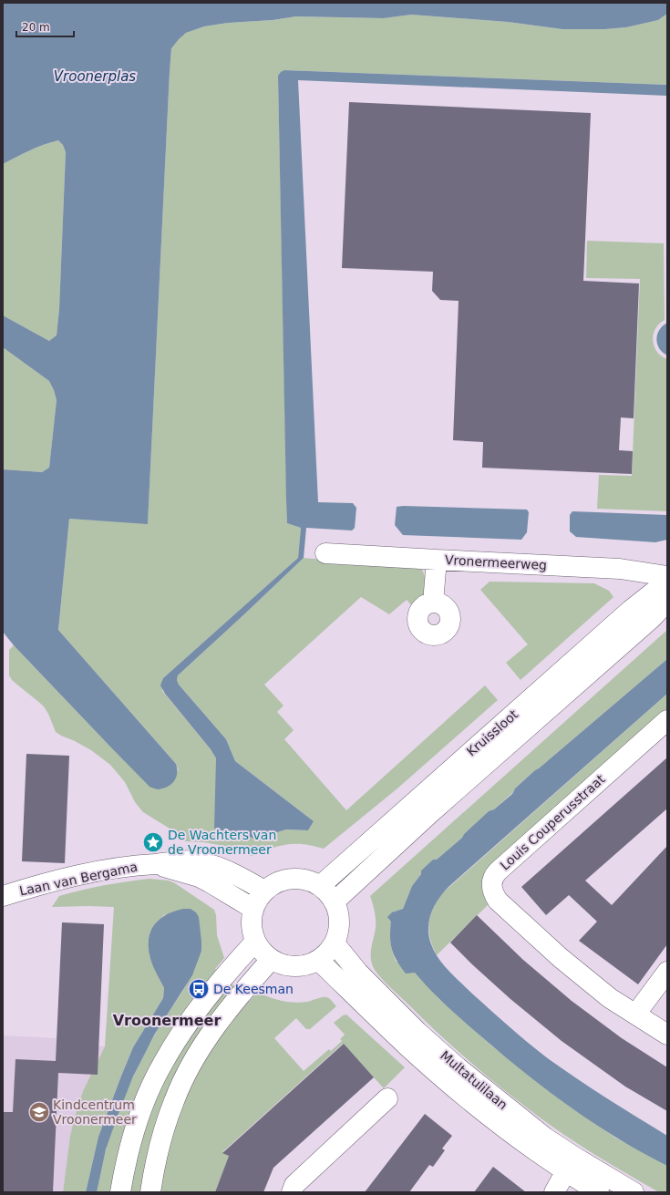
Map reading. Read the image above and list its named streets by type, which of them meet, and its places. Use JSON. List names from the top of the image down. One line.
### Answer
{"streets":{"street":["Vronermeerweg","Kruissloot","Louis Couperusstraat","Laan van Bergama","Multatulilaan"]},"crossings":[["Kruissloot","Laan van Bergama"],["Kruissloot","Multatulilaan"],["Laan van Bergama","Multatulilaan"]],"districts":["Vroonermeer"],"water":["Vroonerplas"],"places":{"place":["De Wachters van de Vroonermeer"],"bus stop":["De Keesman"],"school or university":["Kindcentrum Vroonermeer"]},"scale_bar":"20 m"}
